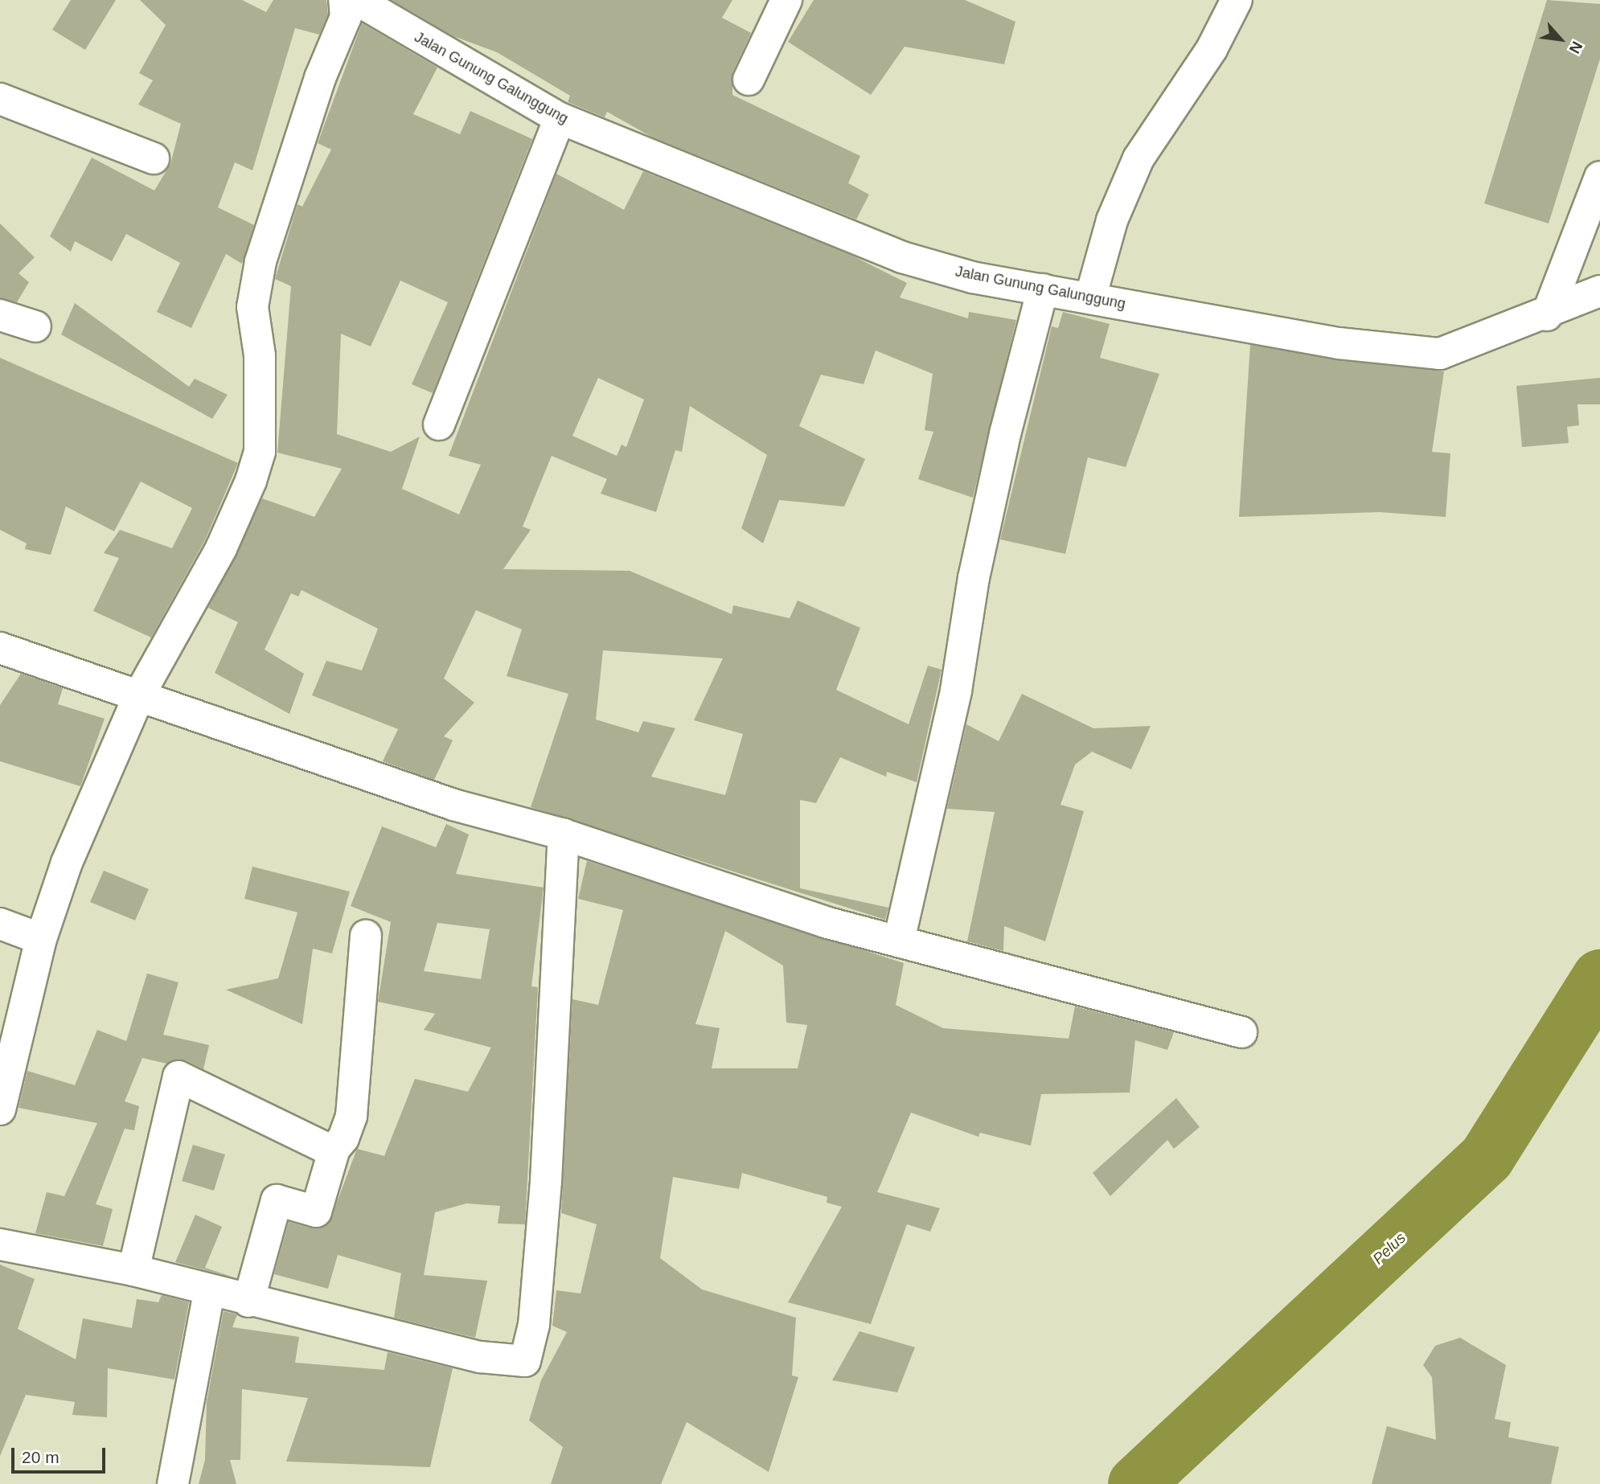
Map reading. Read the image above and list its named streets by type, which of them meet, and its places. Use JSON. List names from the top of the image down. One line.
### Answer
{"streets":{"street":["Jalan Gunung Galunggung"]},"water":["Pelus"],"scale_bar":"20 m","north":"bottom right"}
